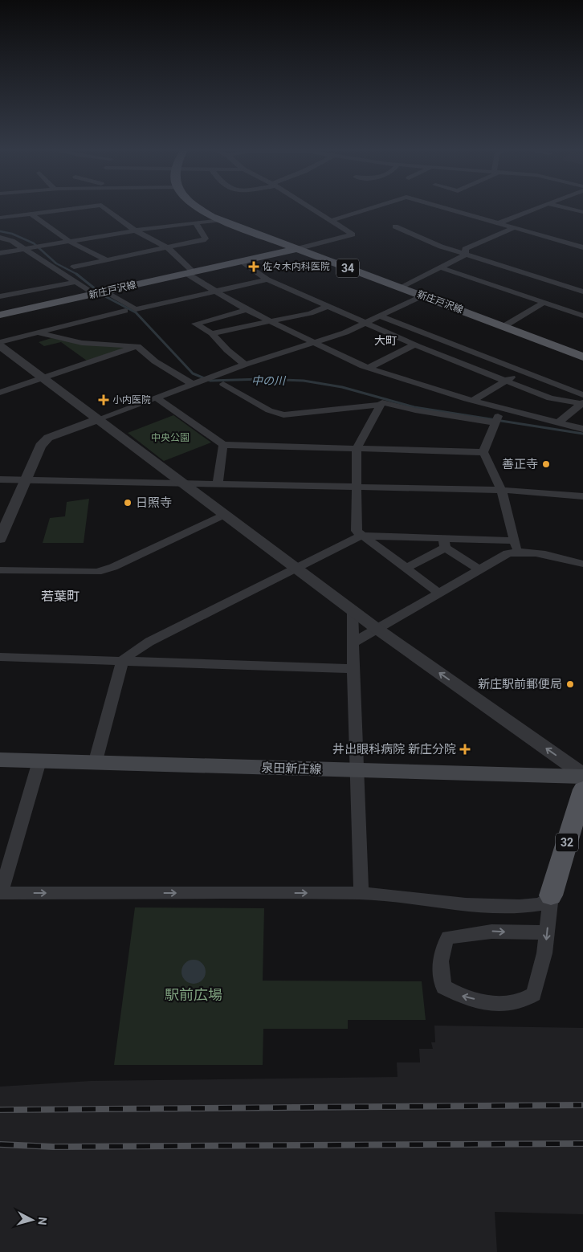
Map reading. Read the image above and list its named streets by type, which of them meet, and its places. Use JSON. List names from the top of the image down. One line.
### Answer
{"streets":{"main road":["34","新庄戸沢線","泉田新庄線","32"]},"districts":["大町","若葉町"],"water":["中の川"],"parks":["中央公園","駅前広場"],"places":{"health":["佐々木内科医院","小内医院","井出眼科病院 新庄分院"],"other":["善正寺","日照寺","新庄駅前郵便局"]},"north":"right"}
